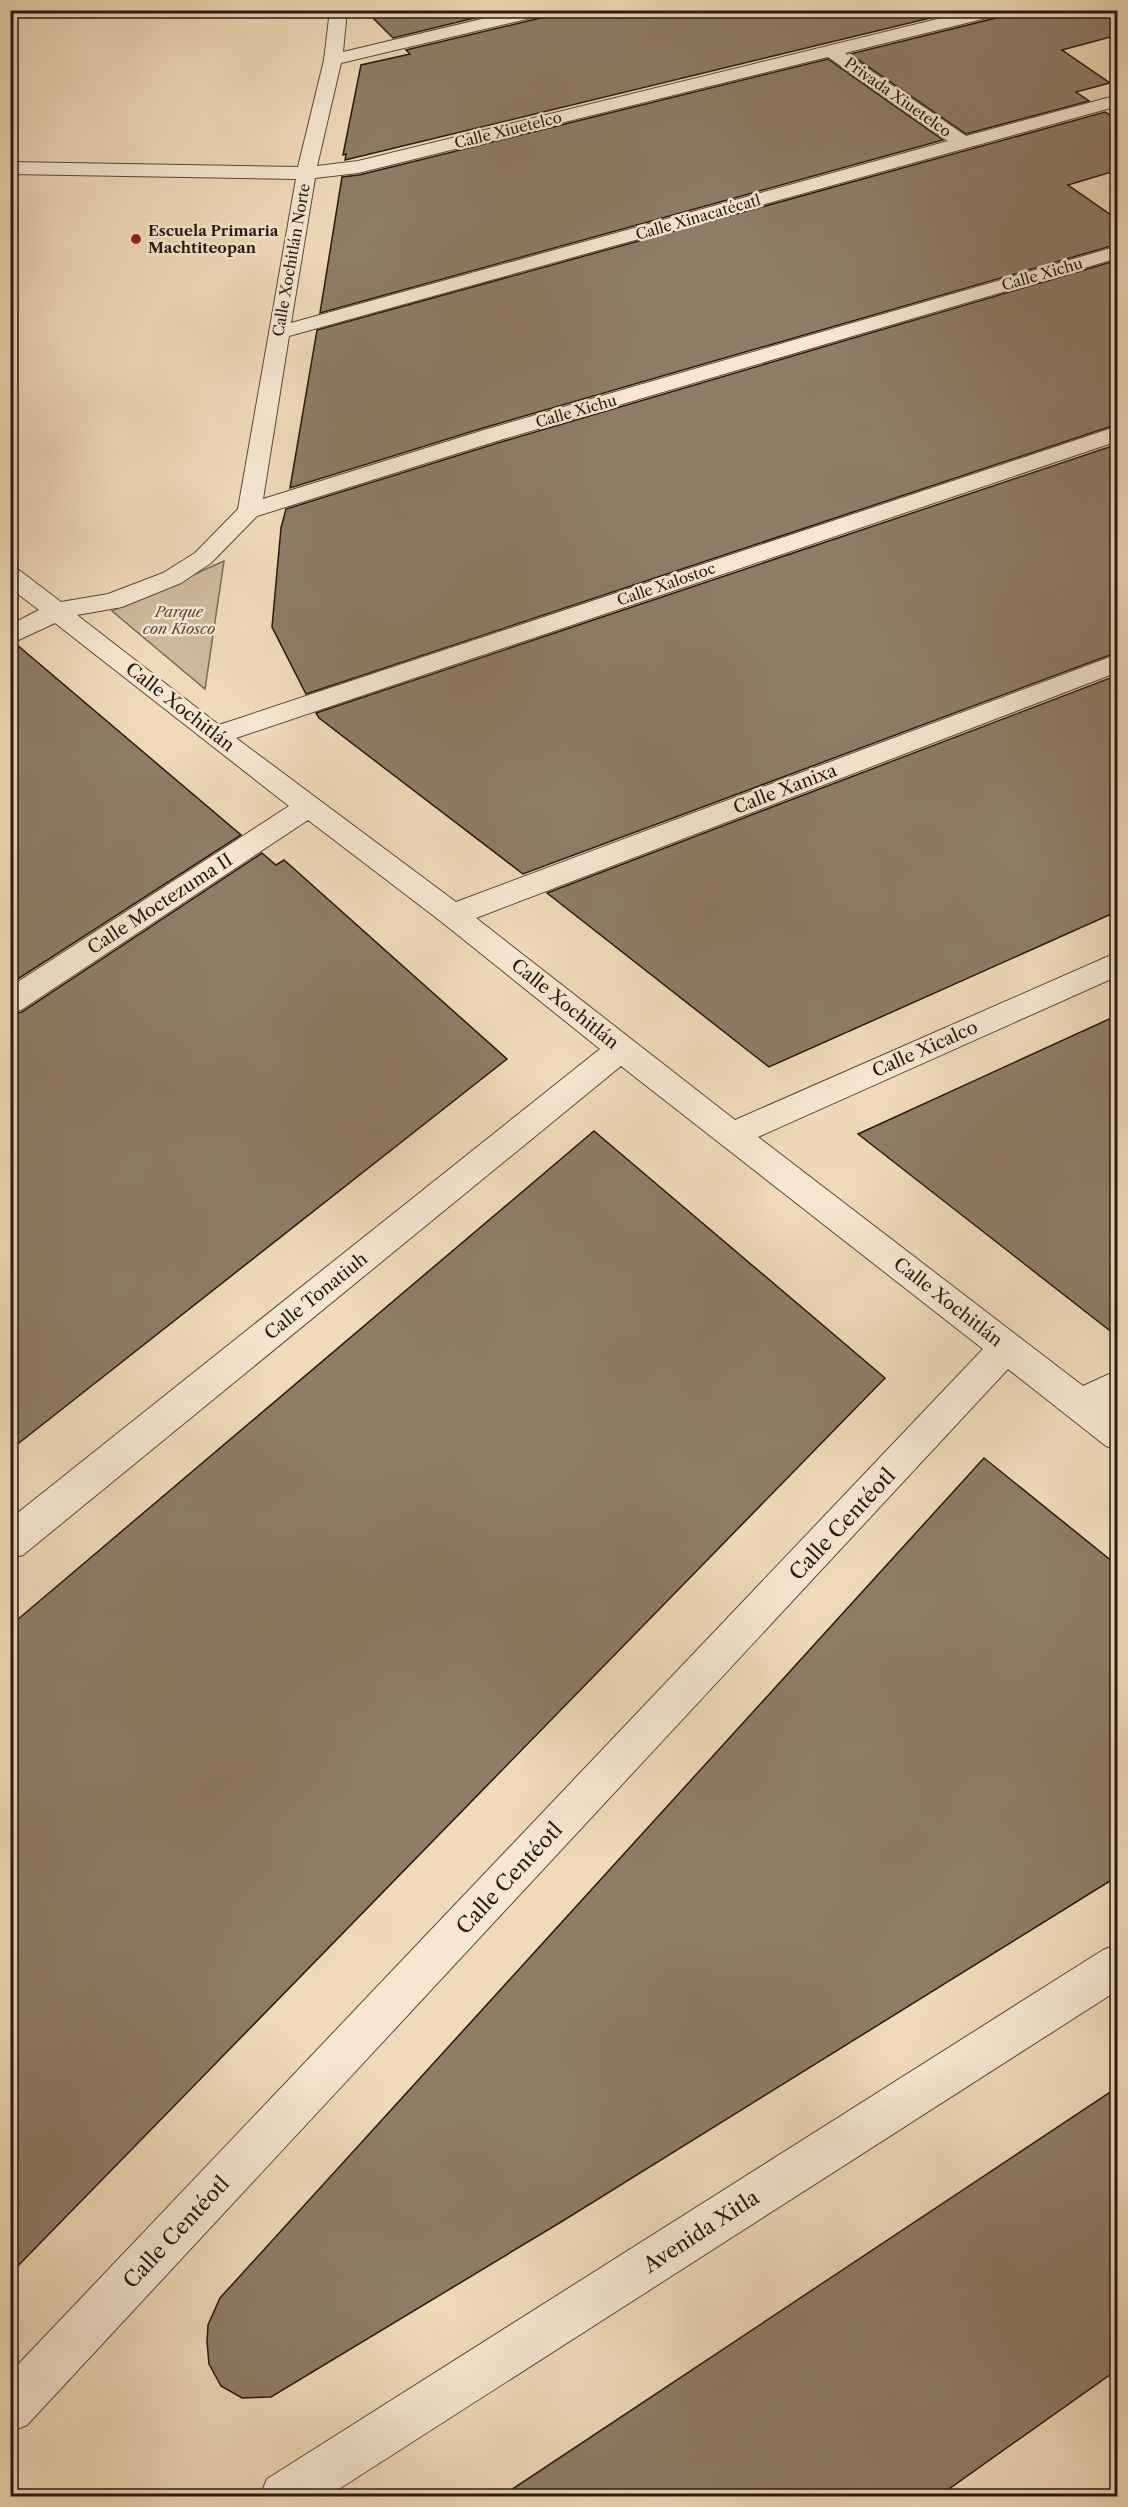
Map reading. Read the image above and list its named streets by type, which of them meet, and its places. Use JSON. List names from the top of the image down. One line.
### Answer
{"streets":{"street":["Privada Xiuetelco","Calle Xiuetelco","Calle Xinacatécatl","Calle Xochitlán Norte","Calle Xichu","Calle Xalostoc","Calle Xochitlán","Calle Xanixa","Calle Moctezuma II","Calle Xicalco","Calle Tonatiuh","Calle Centéotl","Avenida Xitla"]},"crossings":[["Privada Xiuetelco","Calle Xiuetelco"],["Privada Xiuetelco","Calle Xinacatécatl"],["Calle Xiuetelco","Calle Xochitlán Norte"],["Calle Xinacatécatl","Calle Xochitlán Norte"],["Calle Xochitlán Norte","Calle Xichu"],["Calle Xichu","Calle Xochitlán"],["Calle Xalostoc","Calle Xochitlán"],["Calle Xochitlán","Calle Xanixa"],["Calle Xochitlán","Calle Moctezuma II"],["Calle Xochitlán","Calle Xicalco"],["Calle Xochitlán","Calle Tonatiuh"],["Calle Xochitlán","Calle Centéotl"]],"parks":["Parque con Kiosco"],"places":["Escuela Primaria Machtiteopan"]}
